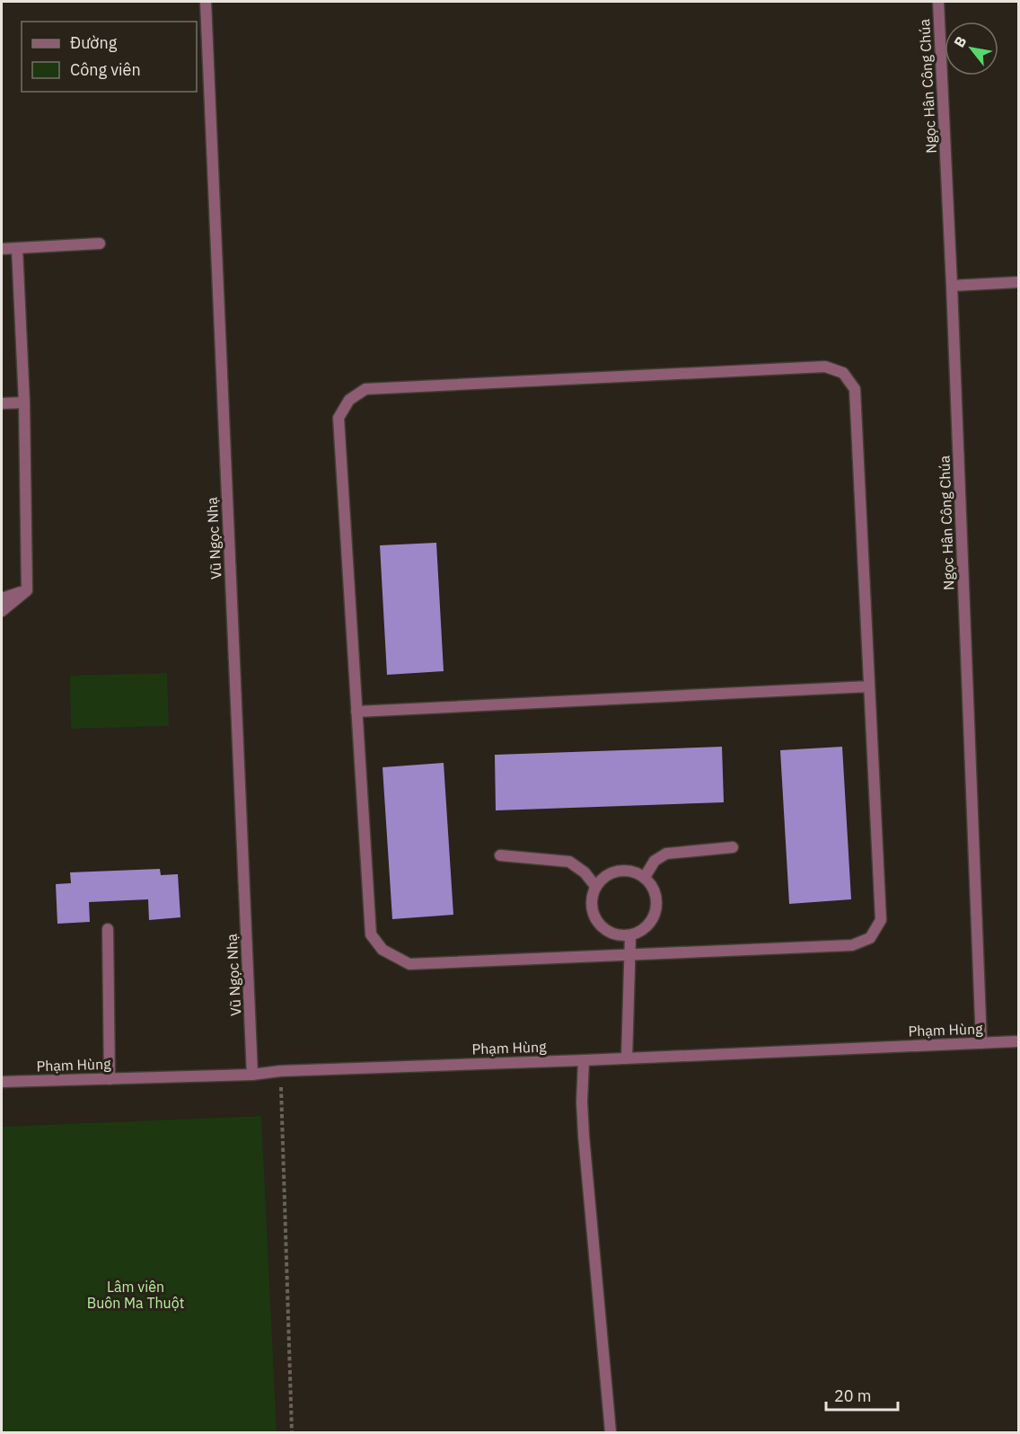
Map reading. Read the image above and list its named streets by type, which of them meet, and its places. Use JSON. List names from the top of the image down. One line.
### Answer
{"streets":{"street":["Ngọc Hân Công Chúa","Vũ Ngọc Nhạ","Phạm Hùng"]},"crossings":[["Ngọc Hân Công Chúa","Phạm Hùng"],["Vũ Ngọc Nhạ","Phạm Hùng"]],"parks":["Lâm viên Buôn Ma Thuột"],"legend":["Đường","Công viên"],"scale_bar":"20 m","north":"top left"}
